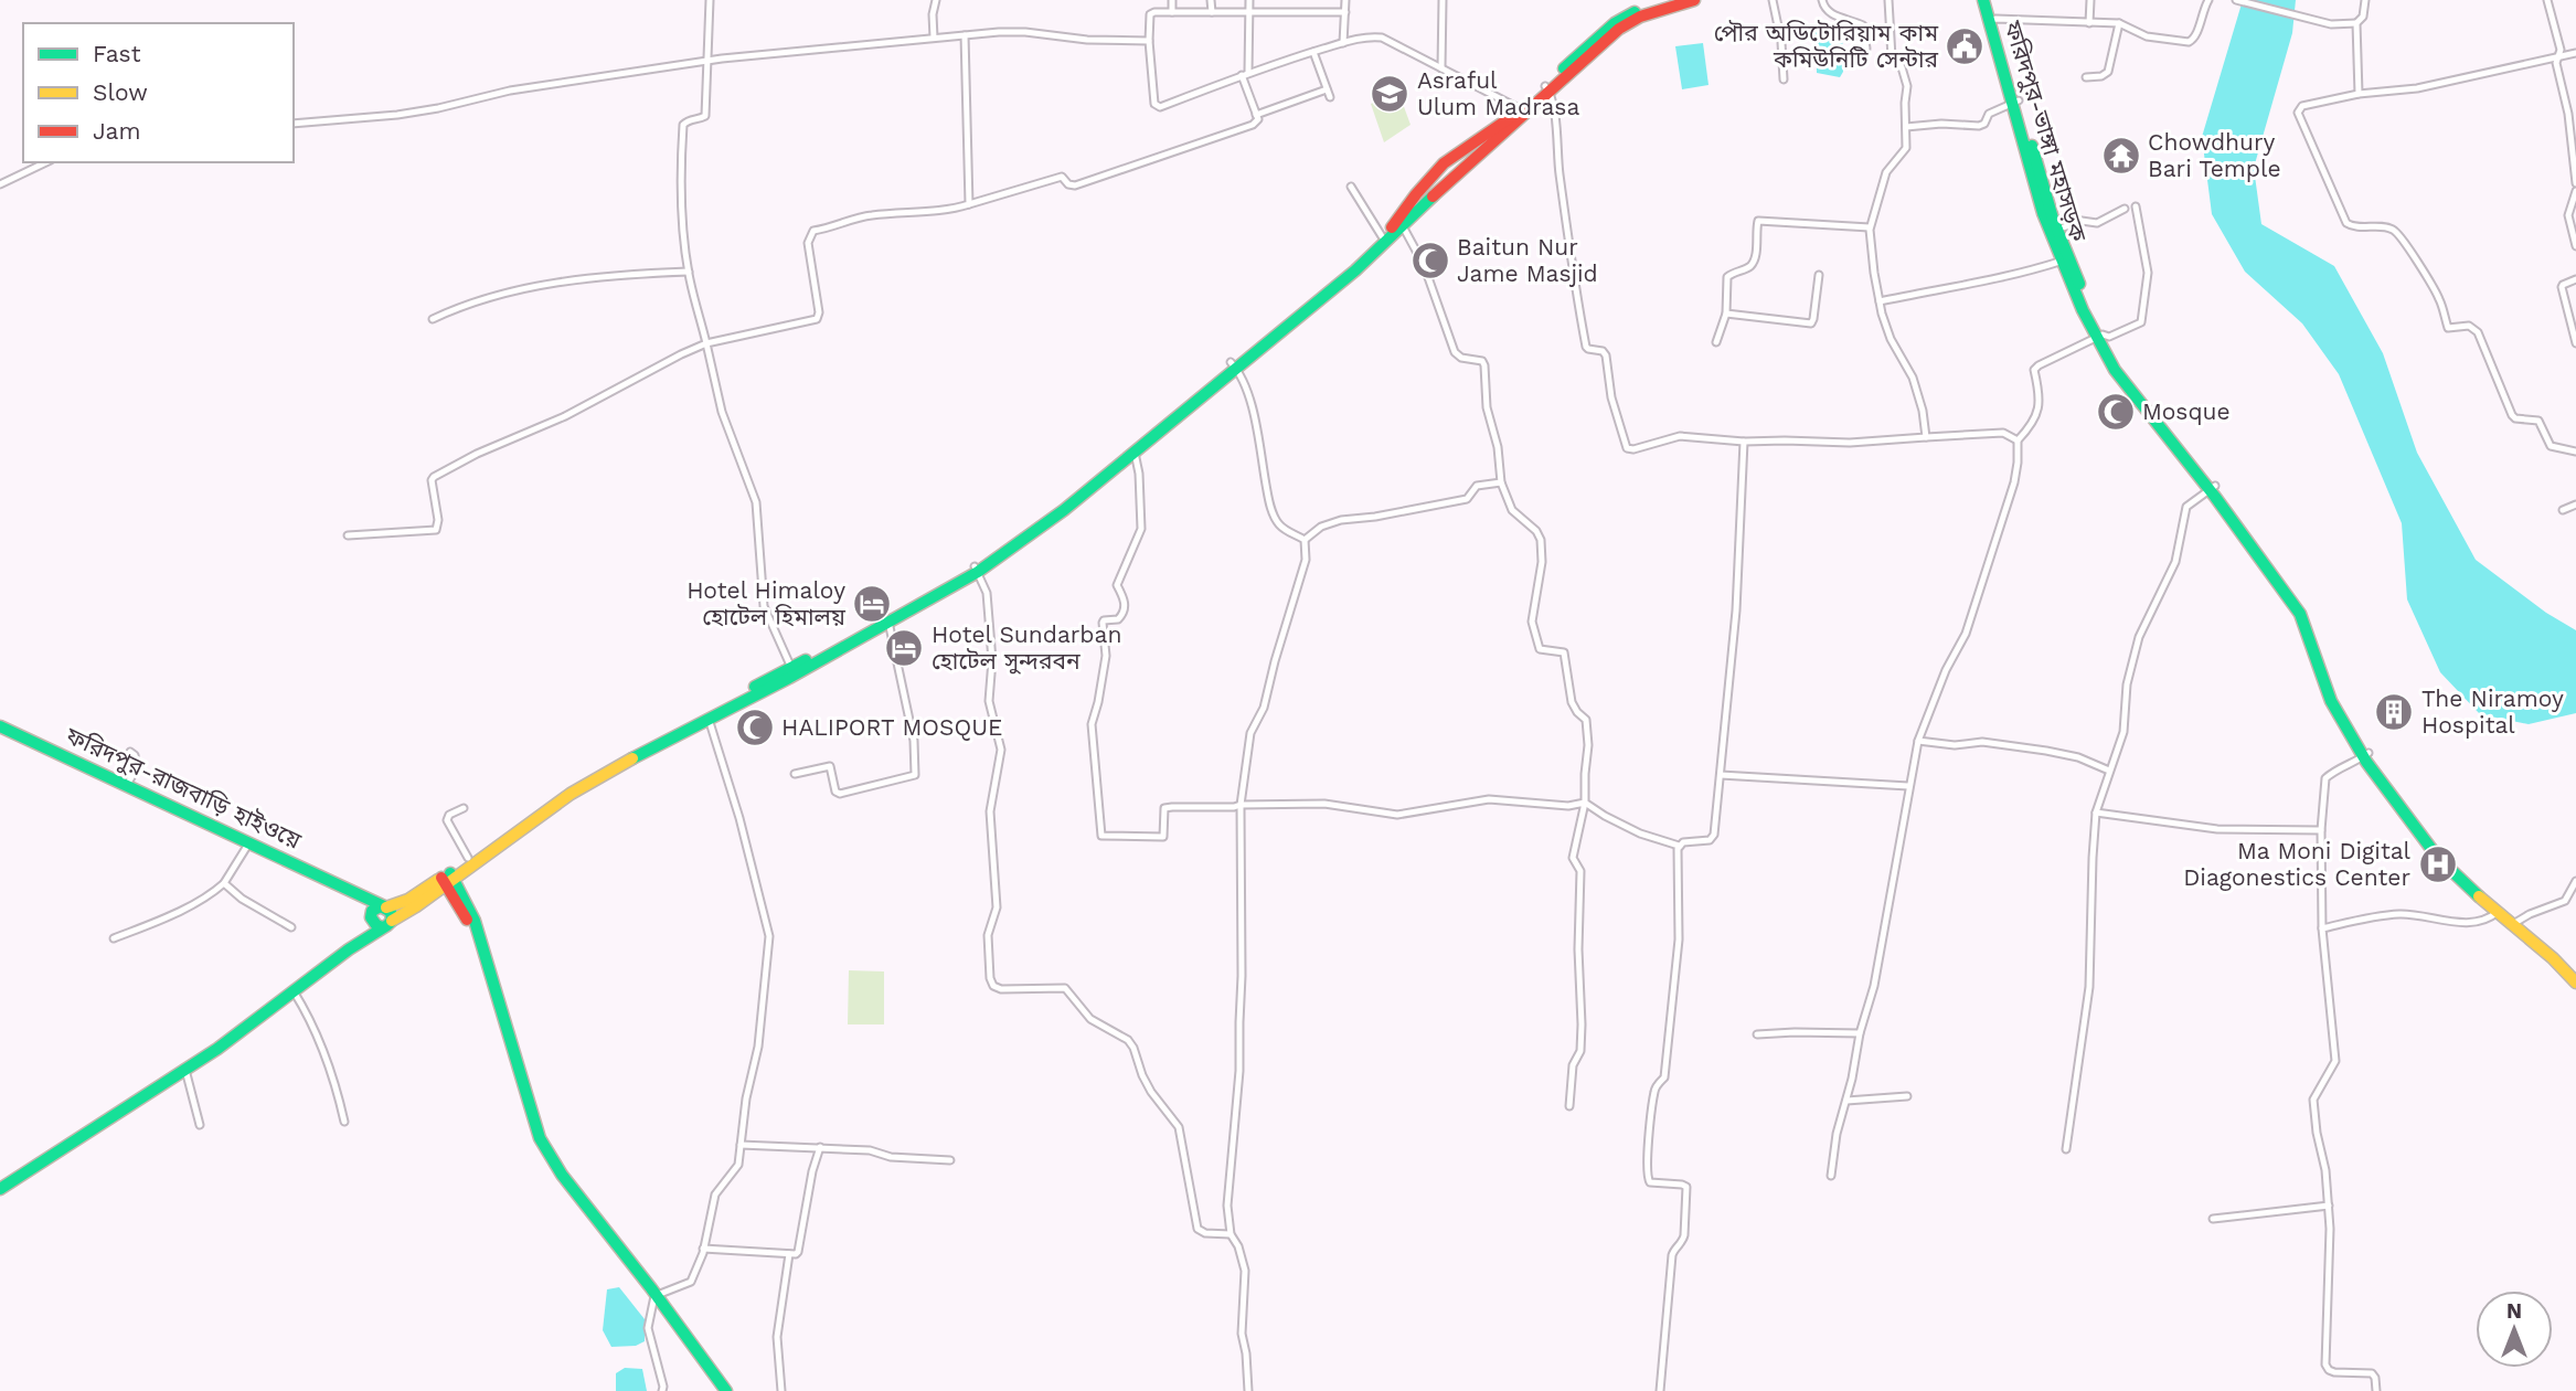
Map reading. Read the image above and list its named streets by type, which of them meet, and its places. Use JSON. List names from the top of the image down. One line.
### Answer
{"streets":{"highway":["ফরিদপুর-ভাঙ্গা মহাসড়ক","ফরিদপুর-রাজবাড়ি হাইওয়ে"]},"places":{"public building":["পৌর অডিটোরিয়াম কাম কমিউনিটি সেন্টার"],"school or university":["Asraful Ulum Madrasa"],"temple":["Chowdhury Bari Temple"],"mosque":["Baitun Nur Jame Masjid","Mosque","HALIPORT MOSQUE"],"hotel":["Hotel Himaloy হোটেল হিমালয়","Hotel Sundarban হোটেল সুন্দরবন"],"building":["The Niramoy Hospital"],"hospital":["Ma Moni Digital Diagonestics Center"]},"legend":["Fast","Slow","Jam"],"north":"top"}
